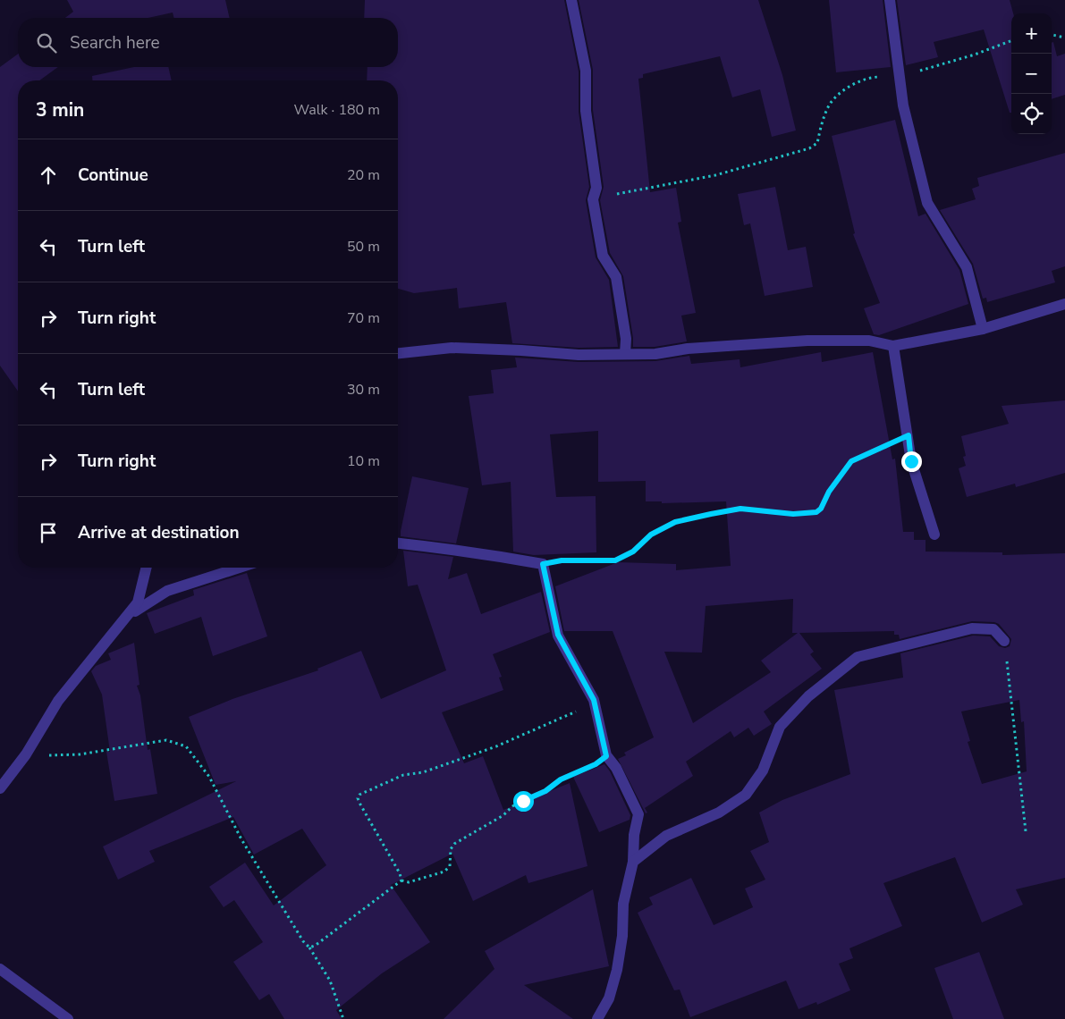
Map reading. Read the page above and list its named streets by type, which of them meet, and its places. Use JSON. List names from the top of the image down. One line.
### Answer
{"page":{"map_buttons":["+","−"],"search":"Search here","heading":["3 min","Walk · 180 m"],"list":[["Continue","20 m"],["Turn left","50 m"],["Turn right","70 m"],["Turn left","30 m"],["Turn right","10 m"],"Arrive at destination"]}}
